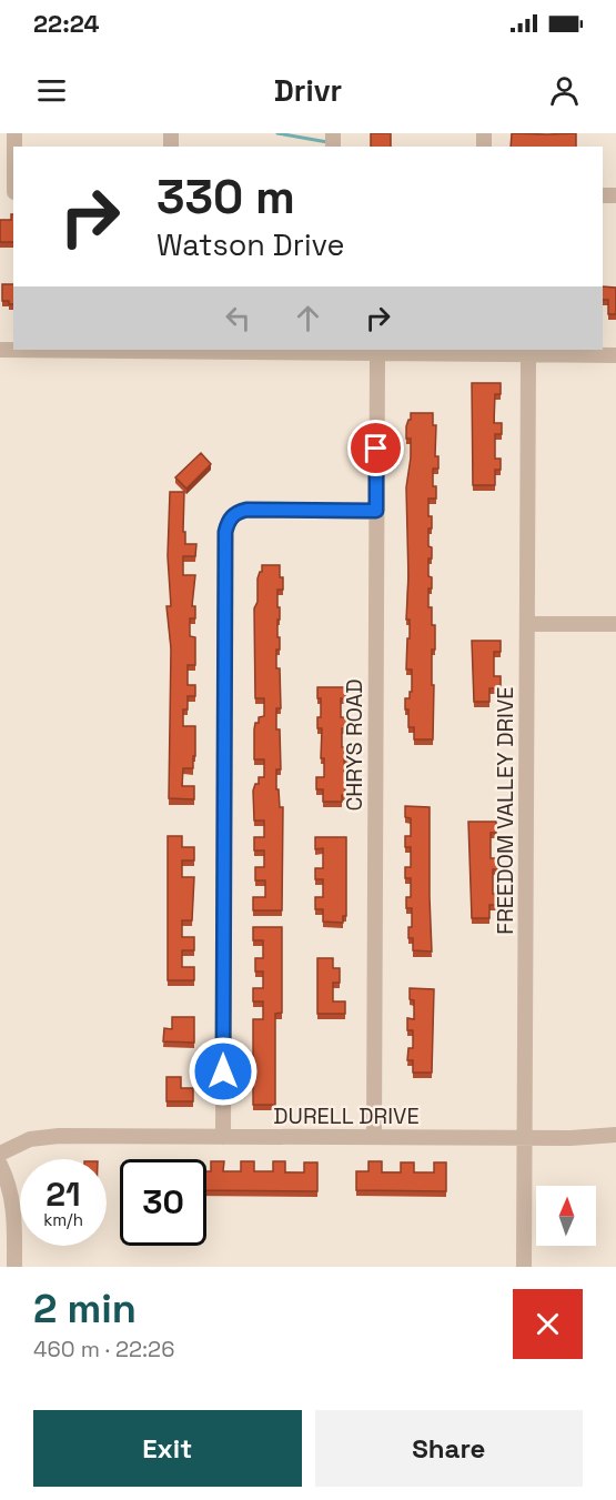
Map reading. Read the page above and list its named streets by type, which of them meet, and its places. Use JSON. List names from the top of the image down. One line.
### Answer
{"streets":{"street":["CHRYS ROAD","FREEDOM VALLEY DRIVE","DURELL DRIVE"]},"crossings":[["CHRYS ROAD","DURELL DRIVE"],["FREEDOM VALLEY DRIVE","DURELL DRIVE"]],"north":"top","page":{"status":"22:24","header":"Drivr","turn":["330 m","Watson Drive"],"speed":"21 km/h","limit":"30","heading":["2 min","460 m · 22:26"],"buttons":["Exit","Share"]}}
